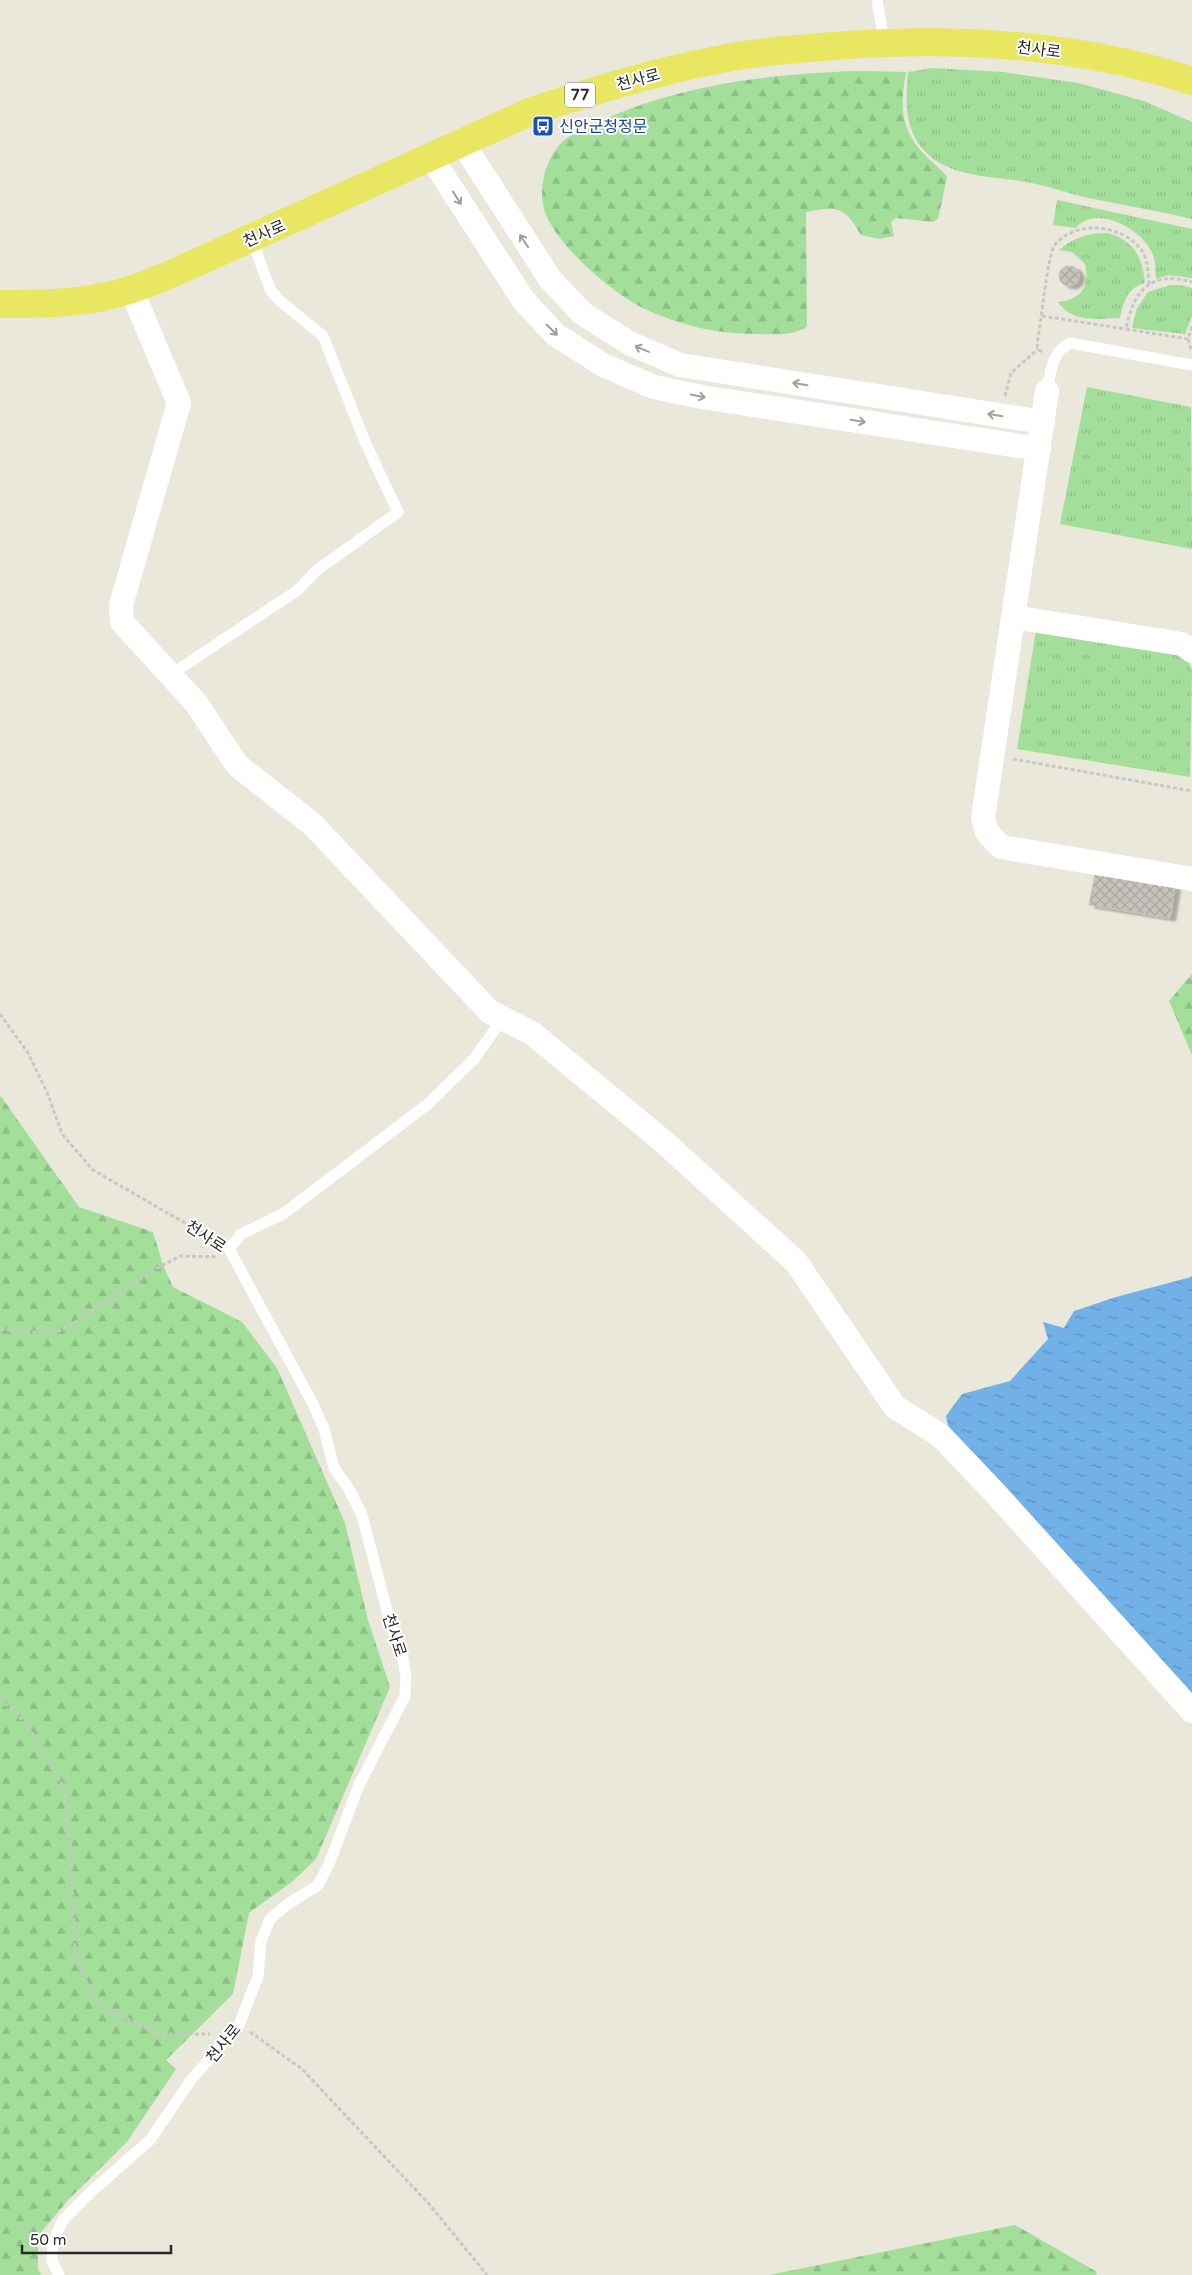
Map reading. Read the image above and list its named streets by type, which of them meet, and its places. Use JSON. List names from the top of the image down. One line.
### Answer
{"streets":{"main road":["천사로","77"]},"places":{"bus stop":["신안군청정문"]},"scale_bar":"50 m"}
